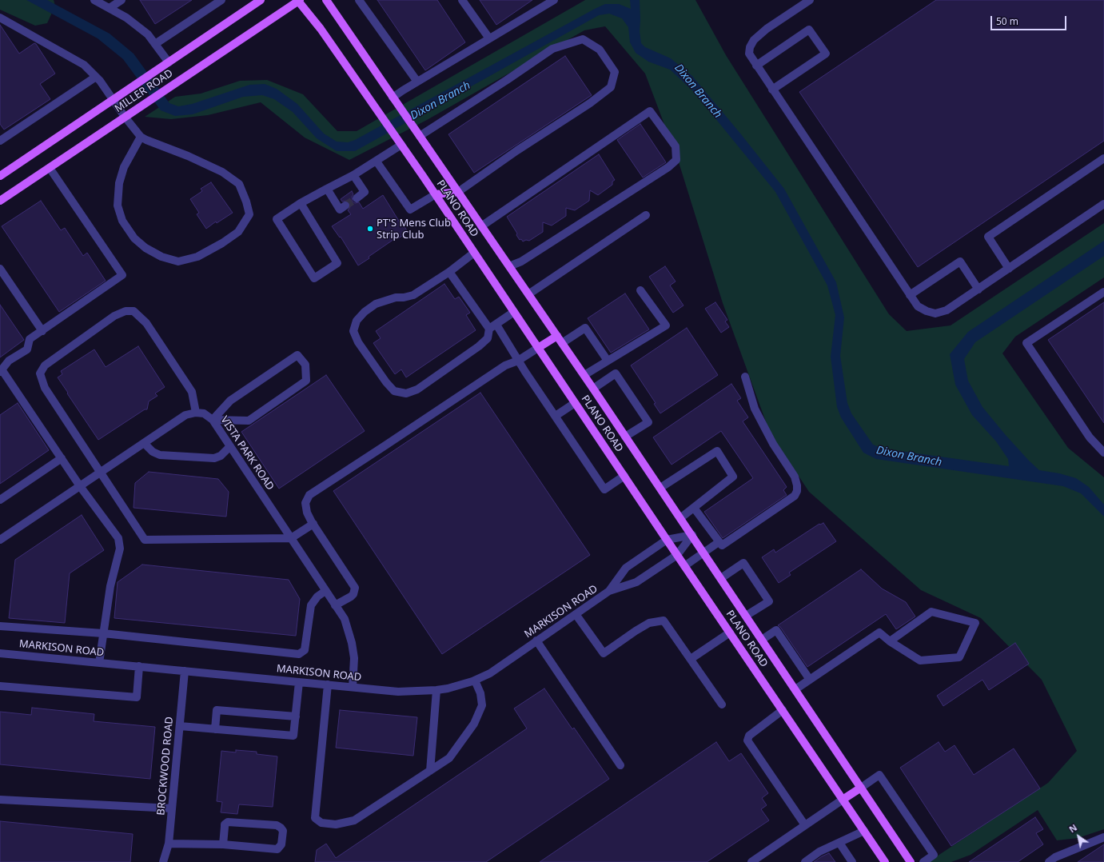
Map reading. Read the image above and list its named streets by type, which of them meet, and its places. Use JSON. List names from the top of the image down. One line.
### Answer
{"streets":{"main road":["MILLER ROAD","PLANO ROAD"],"street":["VISTA PARK ROAD","MARKISON ROAD","BROCKWOOD ROAD"]},"crossings":[["MILLER ROAD","PLANO ROAD"],["PLANO ROAD","MARKISON ROAD"],["VISTA PARK ROAD","MARKISON ROAD"],["MARKISON ROAD","BROCKWOOD ROAD"]],"water":["Dixon Branch"],"places":["PT'S Mens Club Strip Club"],"scale_bar":"50 m","north":"top left"}
